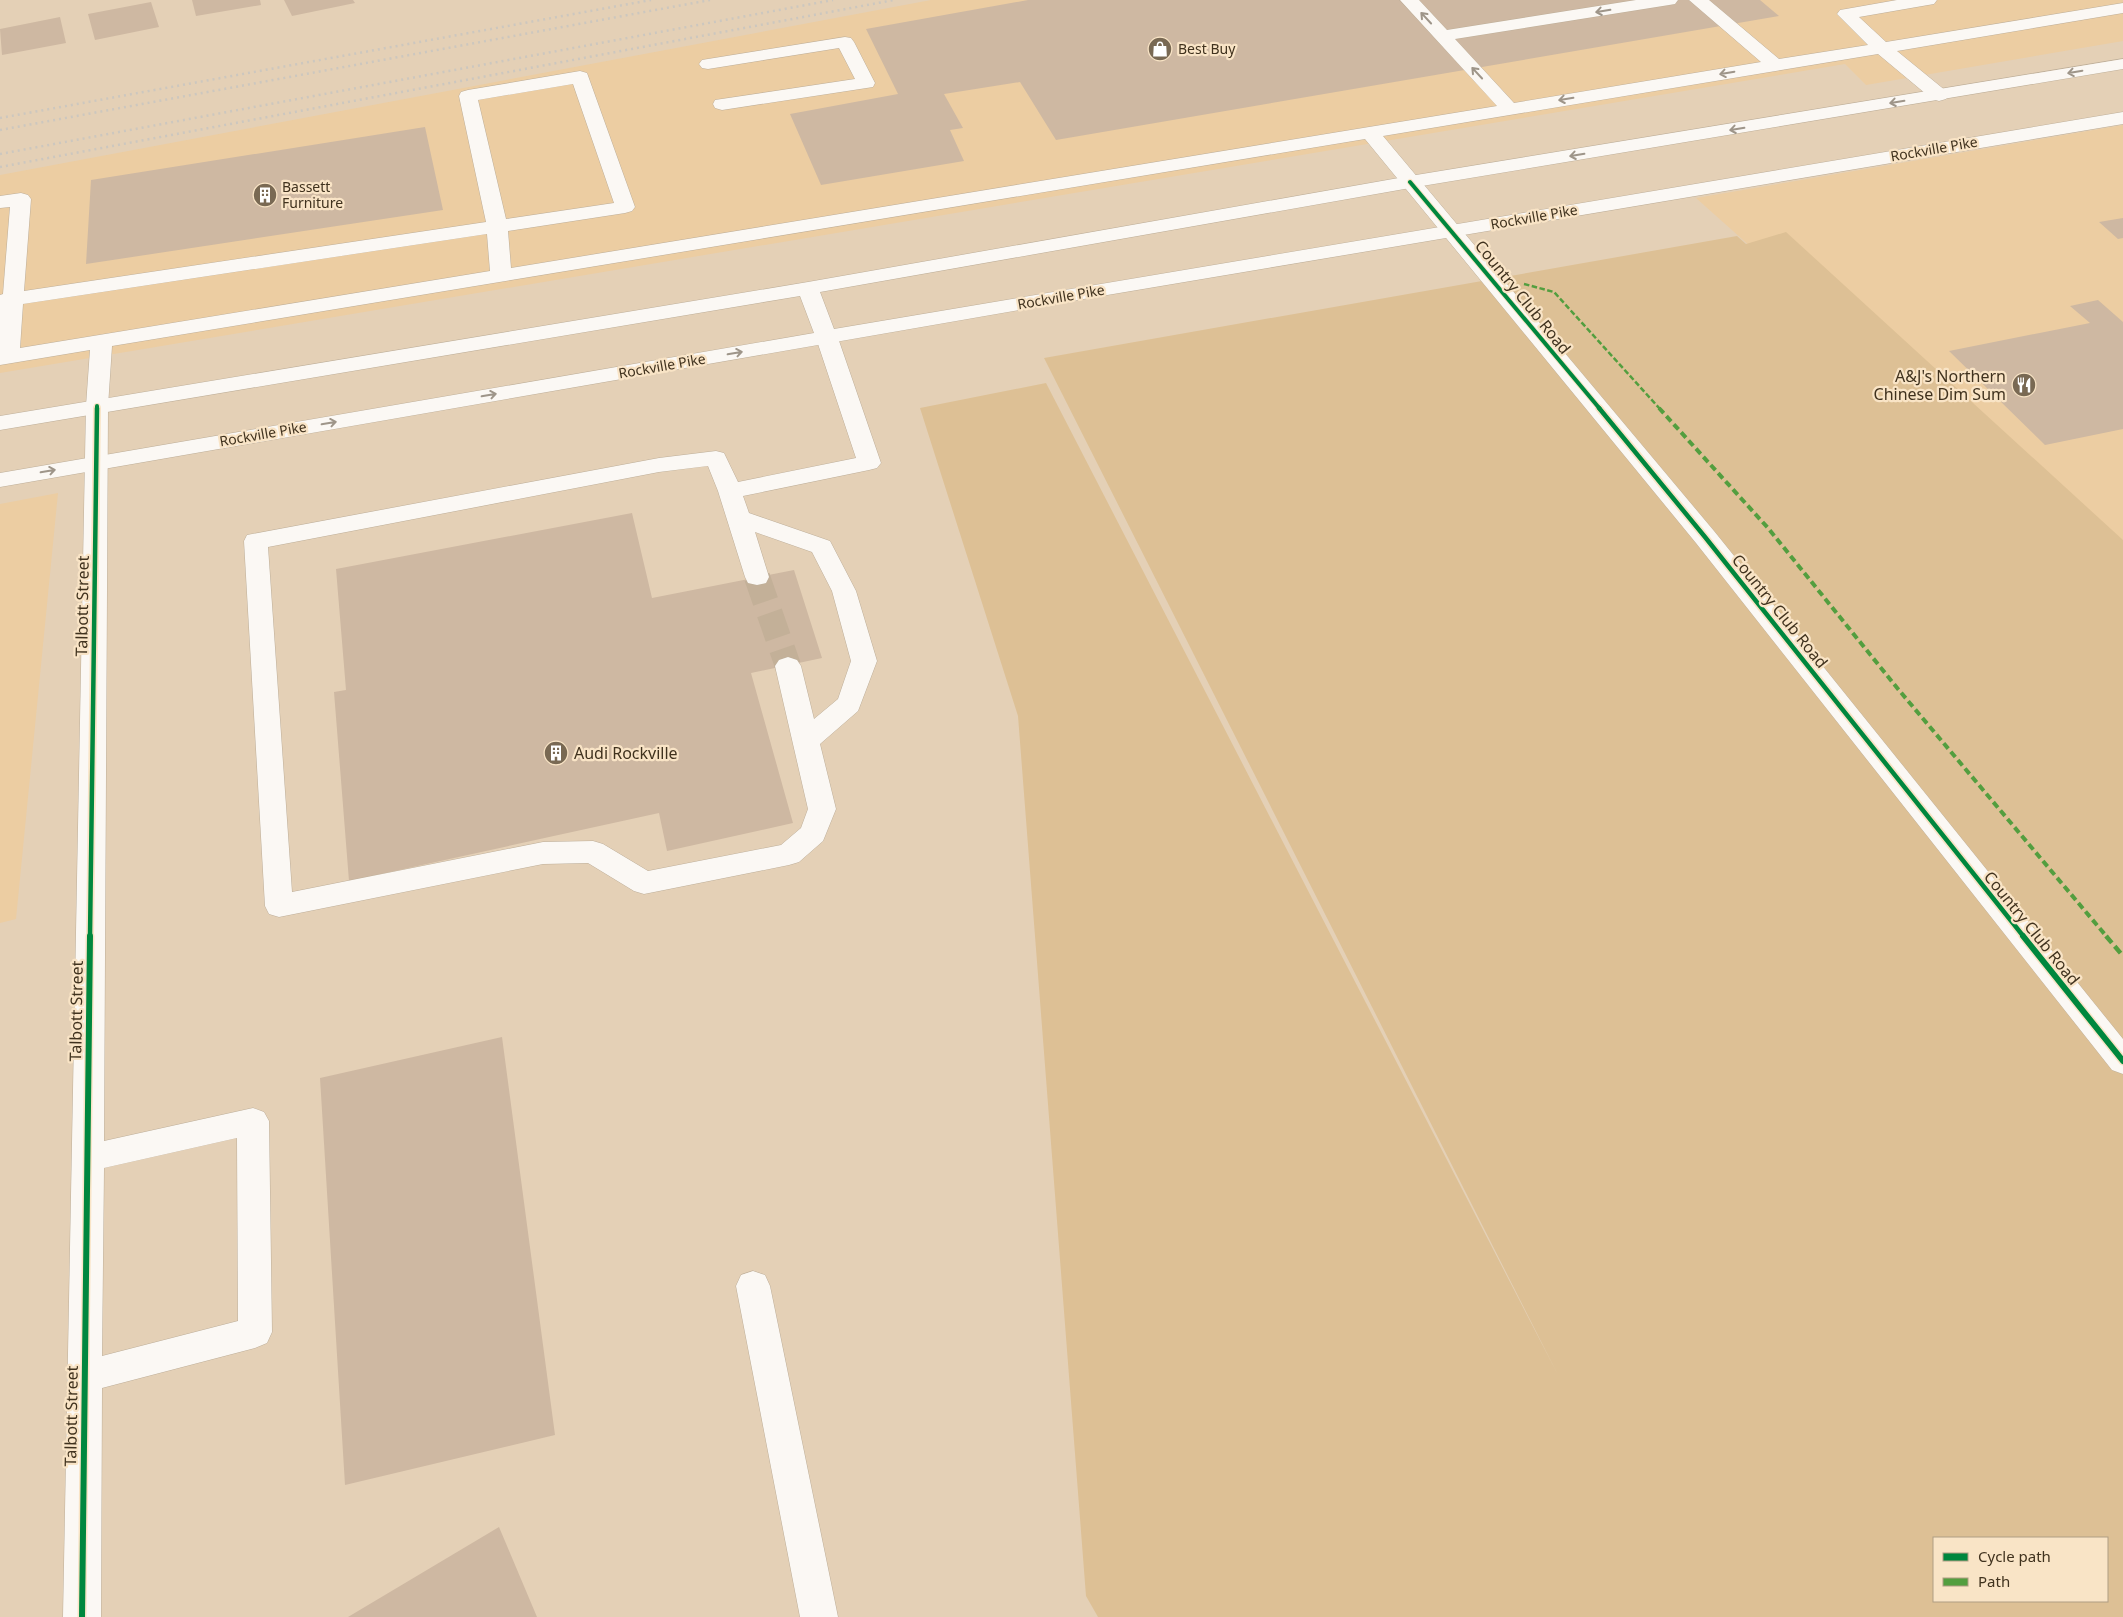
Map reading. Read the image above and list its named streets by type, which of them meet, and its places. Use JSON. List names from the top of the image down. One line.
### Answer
{"streets":{"main road":["Rockville Pike","Country Club Road","Talbott Street"]},"crossings":[["Rockville Pike","Country Club Road"],["Rockville Pike","Talbott Street"]],"places":{"shop":["Best Buy"],"building":["Bassett Furniture","Audi Rockville"],"restaurant":["A&J's Northern Chinese Dim Sum"]},"legend":["Cycle path","Path"]}
